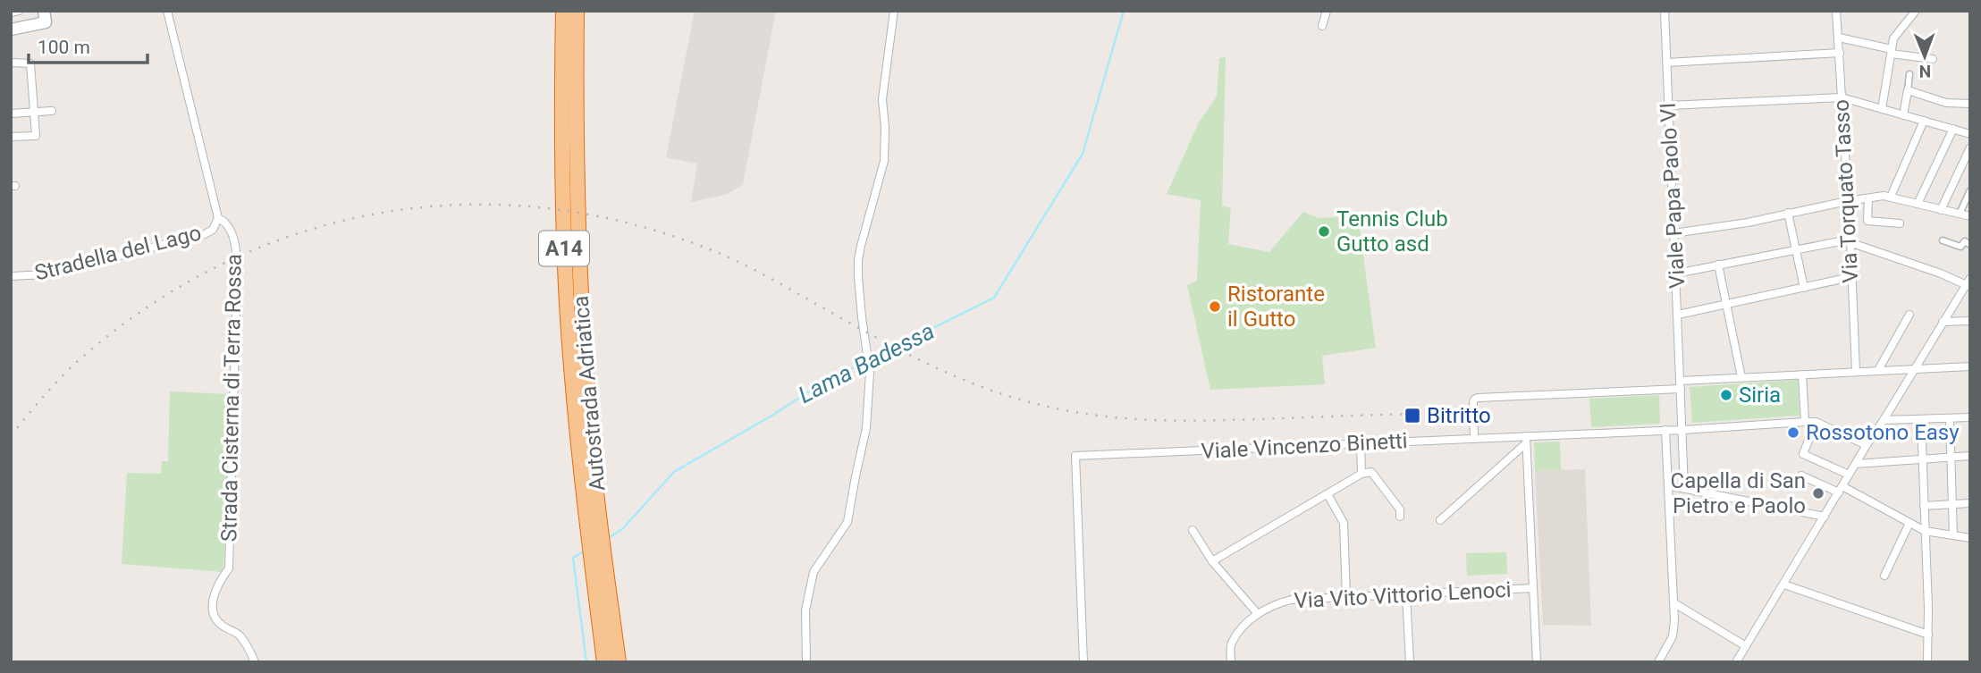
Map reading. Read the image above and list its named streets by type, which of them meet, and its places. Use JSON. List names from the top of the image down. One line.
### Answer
{"streets":{"highway":["A14","Autostrada Adriatica"],"street":["Via Torquato Tasso","Viale Papa Paolo VI","Stradella del Lago","Strada Cisterna di Terra Rossa","Viale Vincenzo Binetti","Via Vito Vittorio Lenoci"]},"crossings":[["Viale Papa Paolo VI","Viale Vincenzo Binetti"],["Stradella del Lago","Strada Cisterna di Terra Rossa"]],"water":["Lama Badessa"],"places":{"other":["Tennis Club Gutto asd","Ristorante il Gutto","Siria","Rossotono Easy","Capella di San Pietro e Paolo"],"transit":["Bitritto"]},"scale_bar":"100 m","north":"bottom"}
